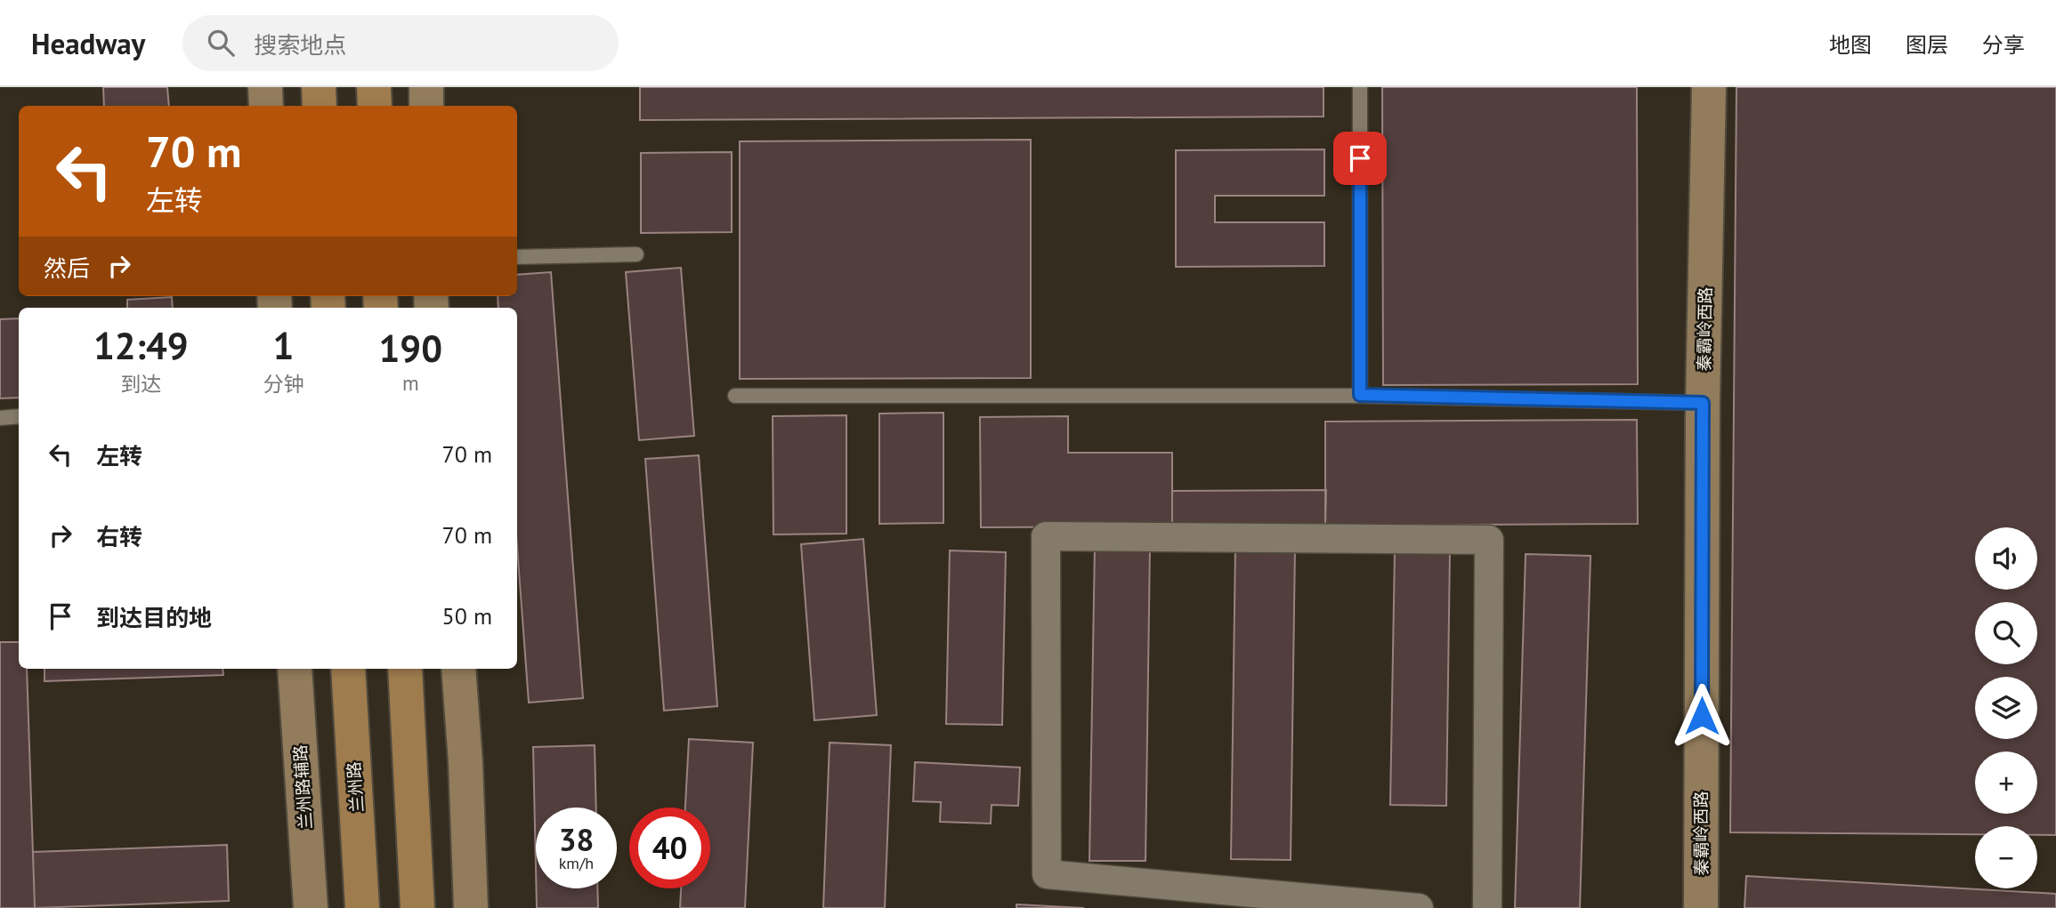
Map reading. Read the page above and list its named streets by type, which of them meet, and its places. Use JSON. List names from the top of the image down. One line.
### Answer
{"streets":{"main road":["兰州路"],"street":["秦霸岭西路","兰州路辅路"]},"page":{"header":"Headway","search":"搜索地点","nav":["地图","图层","分享"],"turn":["70 m","左转"],"then":"然后","eta":["12:49","到达","1","分钟","190","m"],"list":[{"name":"左转","value":"70 m"},{"name":"右转","value":"70 m"},{"name":"到达目的地","value":"50 m"}],"map_buttons":["+","−"],"speed":"38 km/h","limit":"40"}}
